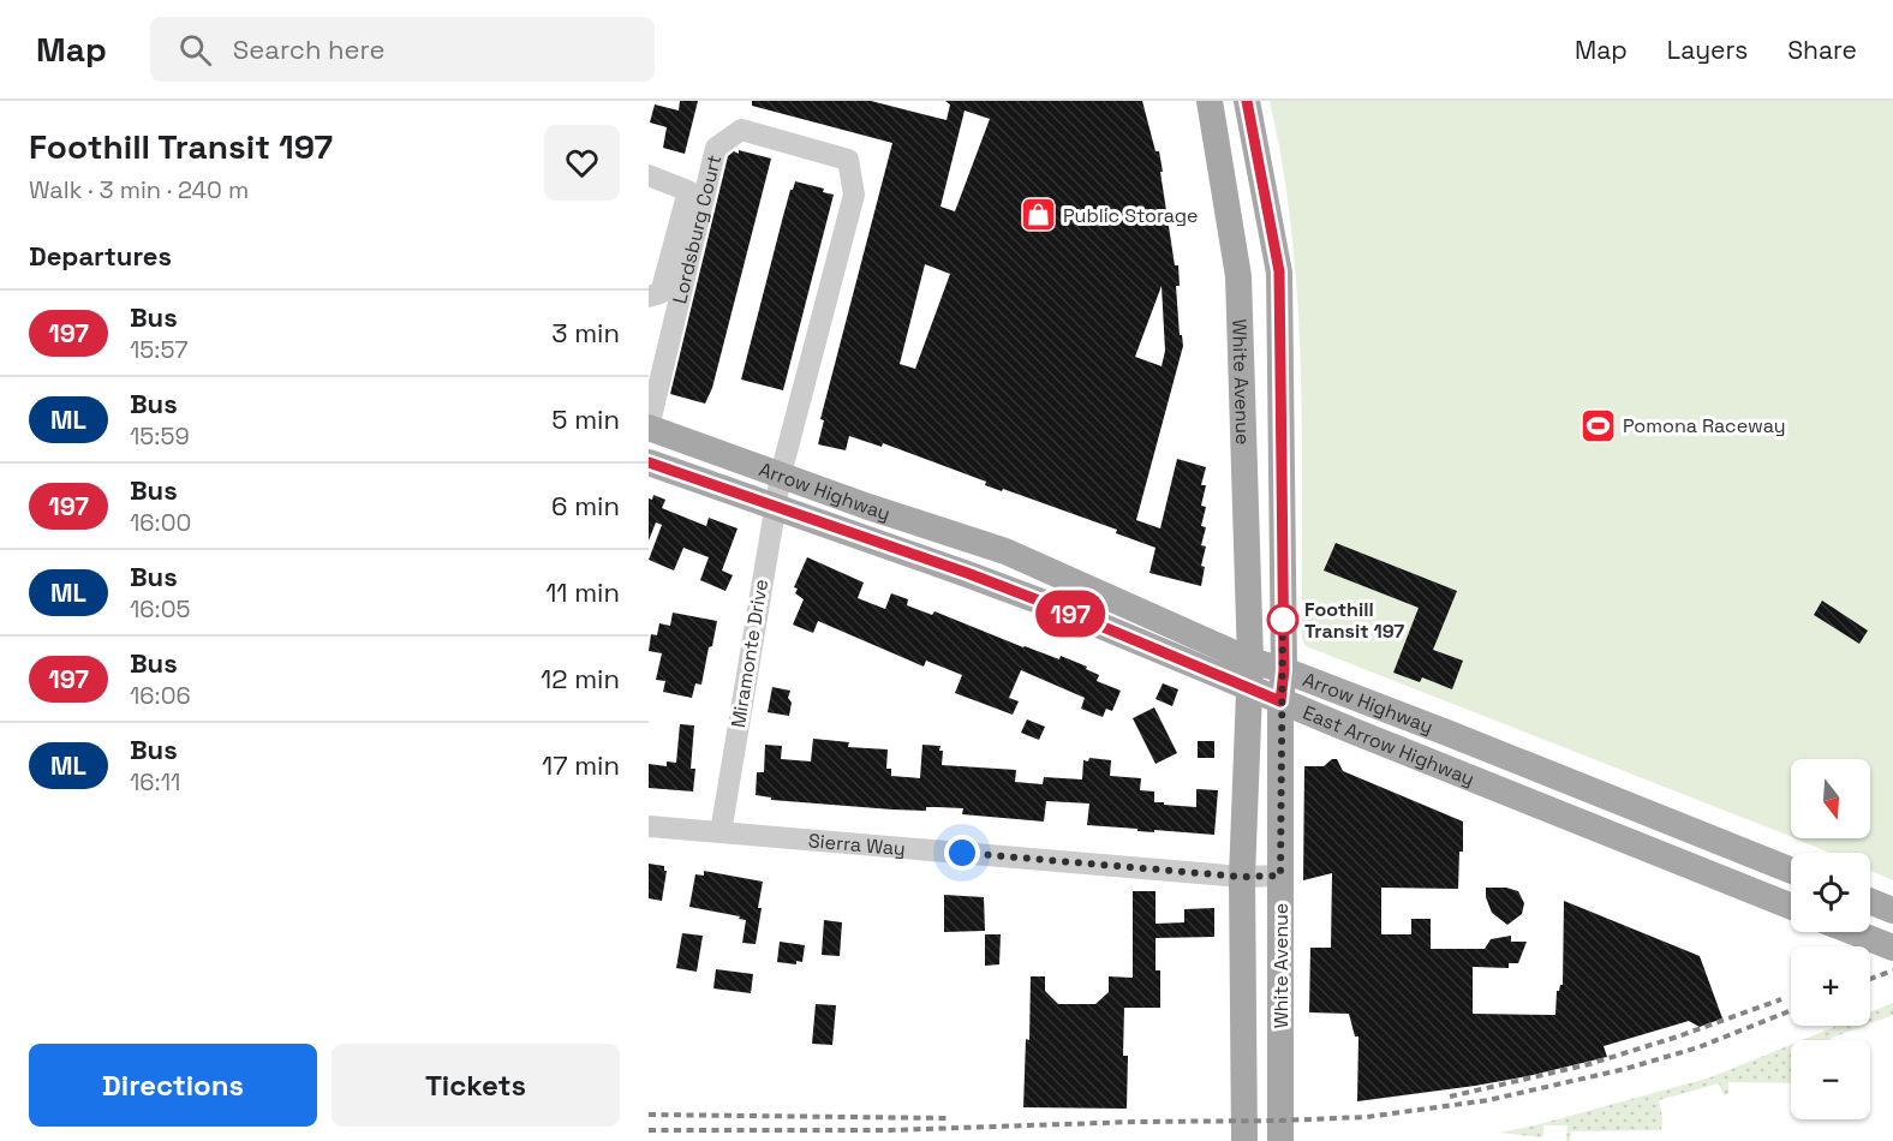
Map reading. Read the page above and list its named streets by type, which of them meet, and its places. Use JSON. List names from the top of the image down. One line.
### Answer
{"streets":{"main road":["White Avenue","Arrow Highway","East Arrow Highway"],"street":["Lordsburg Court","Miramonte Drive","Sierra Way"]},"crossings":[["Lordsburg Court","Arrow Highway"],["Lordsburg Court","Miramonte Drive"],["White Avenue","Arrow Highway"],["White Avenue","East Arrow Highway"],["White Avenue","Sierra Way"],["Arrow Highway","Miramonte Drive"],["Miramonte Drive","East Arrow Highway"],["Miramonte Drive","Sierra Way"]],"places":{"shop":["Public Storage"],"sports":["Pomona Raceway"],"other":["Foothill Transit 197"]},"lines":["bus line 197"],"north":"bottom","page":{"header":"Map","search":"Search here","nav":["Map","Layers","Share"],"heading":[["Foothill Transit 197","Walk · 3 min · 240 m"],"Departures"],"on_map":"197","list":[{"mark":"197","name":"Bus","note":"15:57","value":"3 min"},{"mark":"ML","name":"Bus","note":"15:59","value":"5 min"},{"mark":"197","name":"Bus","note":"16:00","value":"6 min"},{"mark":"ML","name":"Bus","note":"16:05","value":"11 min"},{"mark":"197","name":"Bus","note":"16:06","value":"12 min"},{"mark":"ML","name":"Bus","note":"16:11","value":"17 min"}],"map_buttons":["+","−"],"buttons":["Directions","Tickets"]}}
